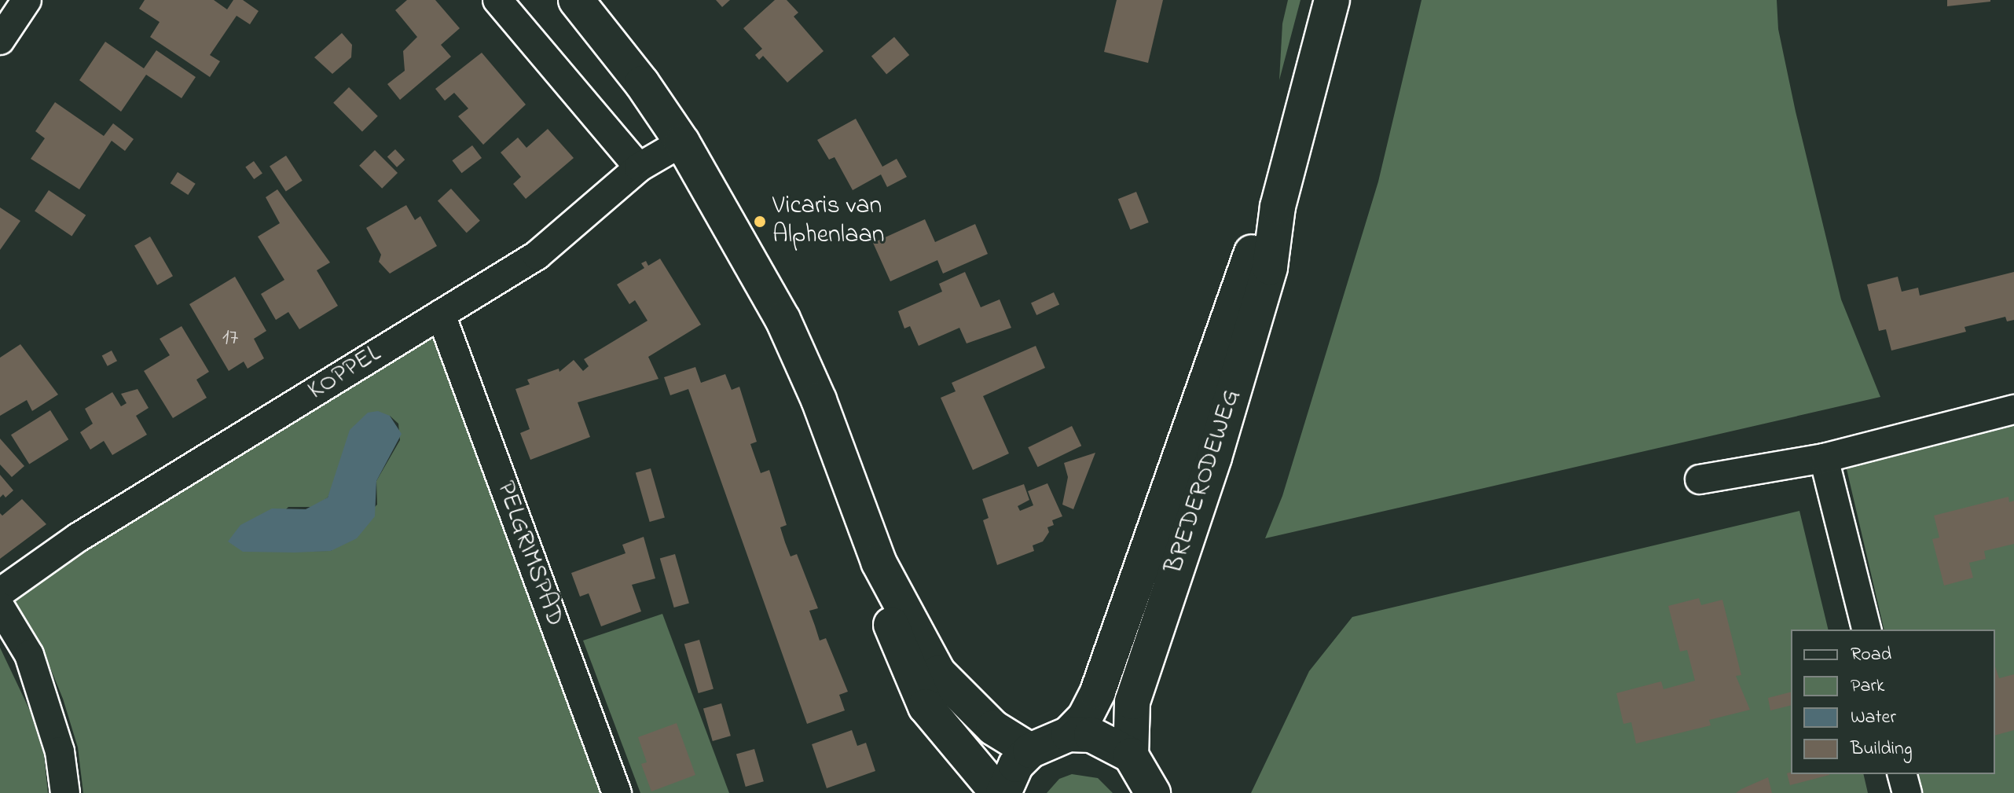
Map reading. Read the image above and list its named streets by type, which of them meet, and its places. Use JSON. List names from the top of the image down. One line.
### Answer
{"streets":{"main road":["BREDERODEWEG"],"street":["KOPPEL","PELGRIMSPAD"]},"crossings":[["KOPPEL","PELGRIMSPAD"]],"places":["Vicaris van Alphenlaan"],"house_numbers":["17"],"legend":["Road","Park","Water","Building"]}
